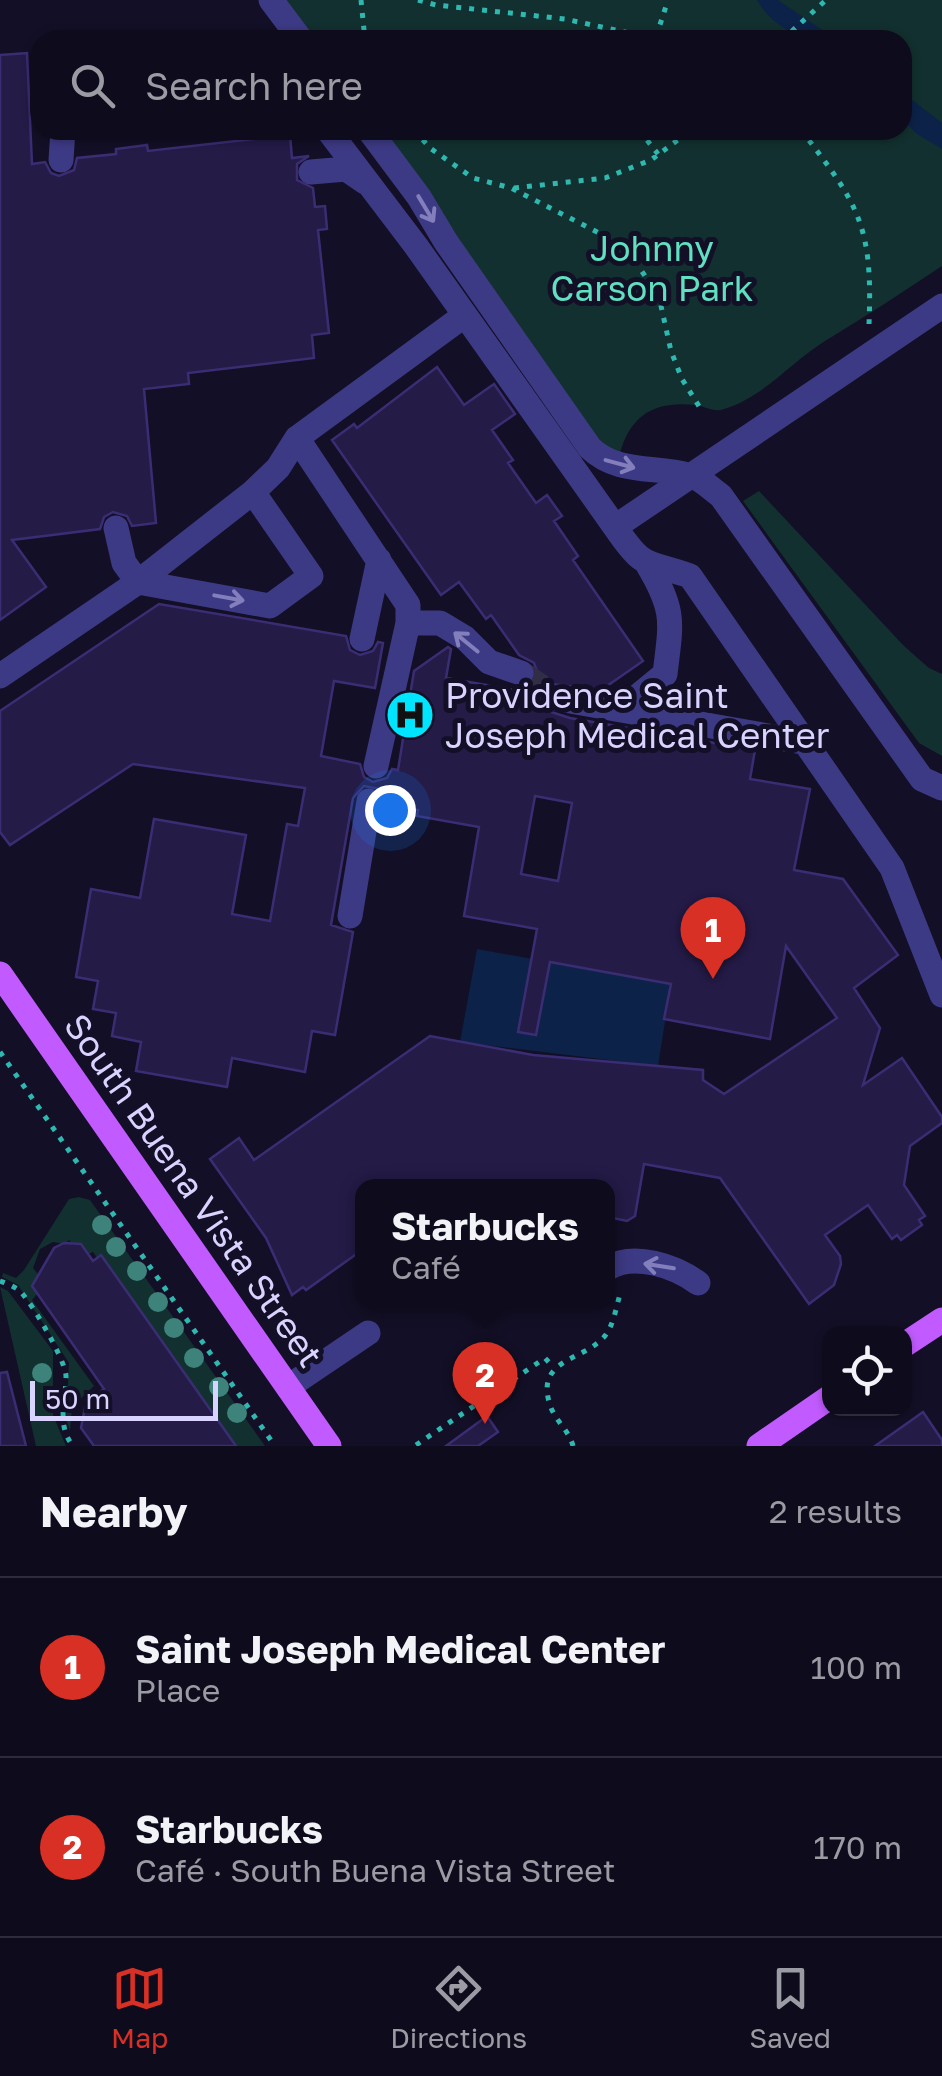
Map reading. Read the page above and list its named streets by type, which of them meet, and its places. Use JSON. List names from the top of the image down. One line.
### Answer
{"streets":{"main road":["South Buena Vista Street"]},"parks":["Johnny Carson Park"],"places":{"hospital":["Providence Saint Joseph Medical Center"]},"scale_bar":"50 m","page":{"search":"Search here","pins":["1","2"],"popup":["Starbucks","Café"],"scale":"50 m","heading":["Nearby","2 results"],"list":[{"mark":"1","name":"Saint Joseph Medical Center","note":"Place","value":"100 m"},{"mark":"2","name":"Starbucks","note":"Café · South Buena Vista Street","value":"170 m"}],"nav":["Map","Directions","Saved"]}}
